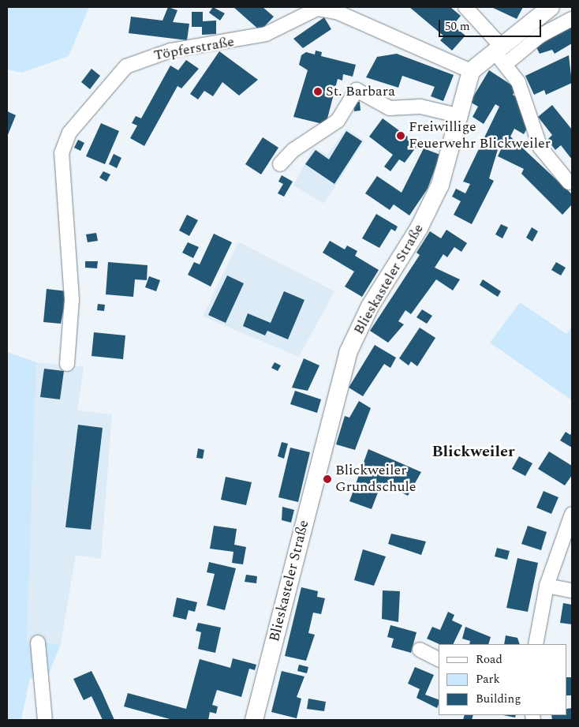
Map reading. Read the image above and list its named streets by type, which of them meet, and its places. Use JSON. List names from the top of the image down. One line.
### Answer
{"streets":{"street":["Töpferstraße","Blieskasteler Straße"]},"crossings":[["Töpferstraße","Blieskasteler Straße"]],"districts":["Blickweiler"],"places":["St. Barbara","Freiwillige Feuerwehr Blickweiler","Blickweiler Grundschule"],"legend":["Road","Park","Building"],"scale_bar":"50 m"}
